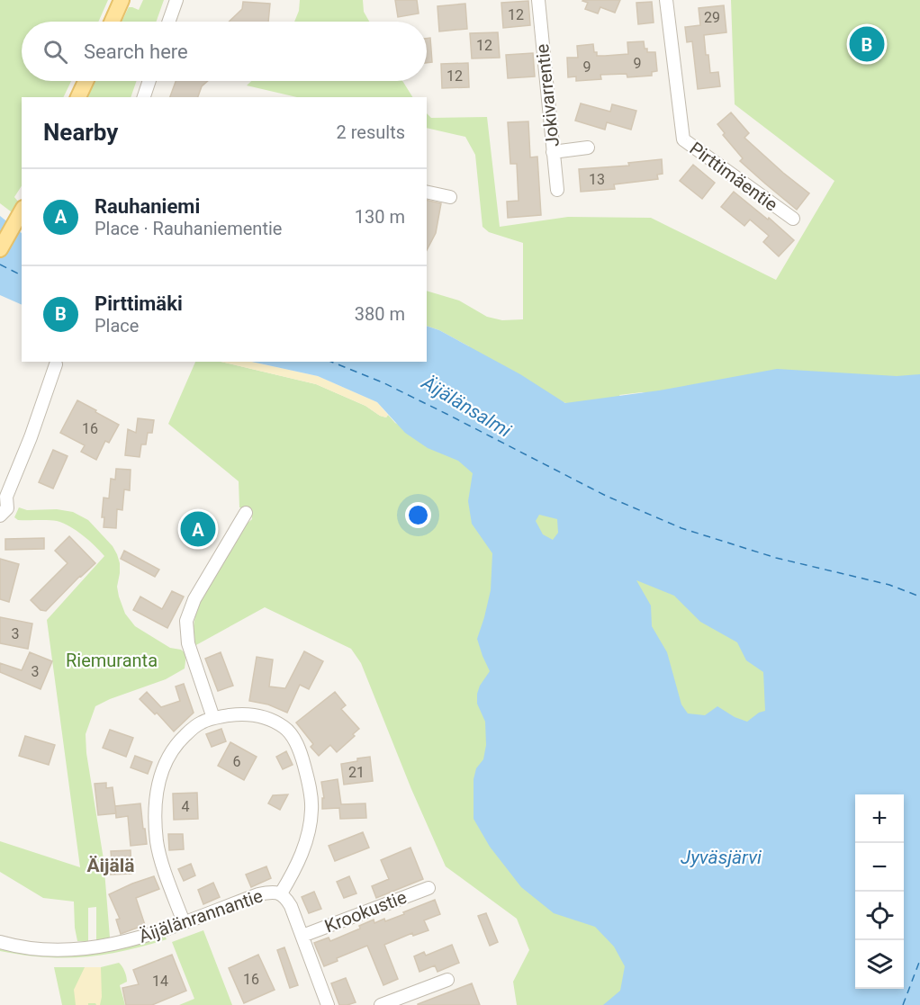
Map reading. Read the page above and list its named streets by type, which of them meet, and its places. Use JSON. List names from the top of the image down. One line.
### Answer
{"streets":{"street":["Jokivarrentie","Pirttimäentie","Krookustie","Äijälänrannantie"]},"crossings":[["Krookustie","Äijälänrannantie"]],"districts":["Äijälä"],"water":["Äijälänsalmi","Jyväsjärvi"],"parks":["Riemuranta"],"house_numbers":["12","29","12","9","9","12","13","16","3","3","6","21","4","16","14"],"page":{"search":"Search here","pins":["B","A"],"heading":["Nearby","2 results"],"list":[{"mark":"A","name":"Rauhaniemi","note":"Place · Rauhaniementie","value":"130 m"},{"mark":"B","name":"Pirttimäki","note":"Place","value":"380 m"}],"map_buttons":["+","−"]}}
